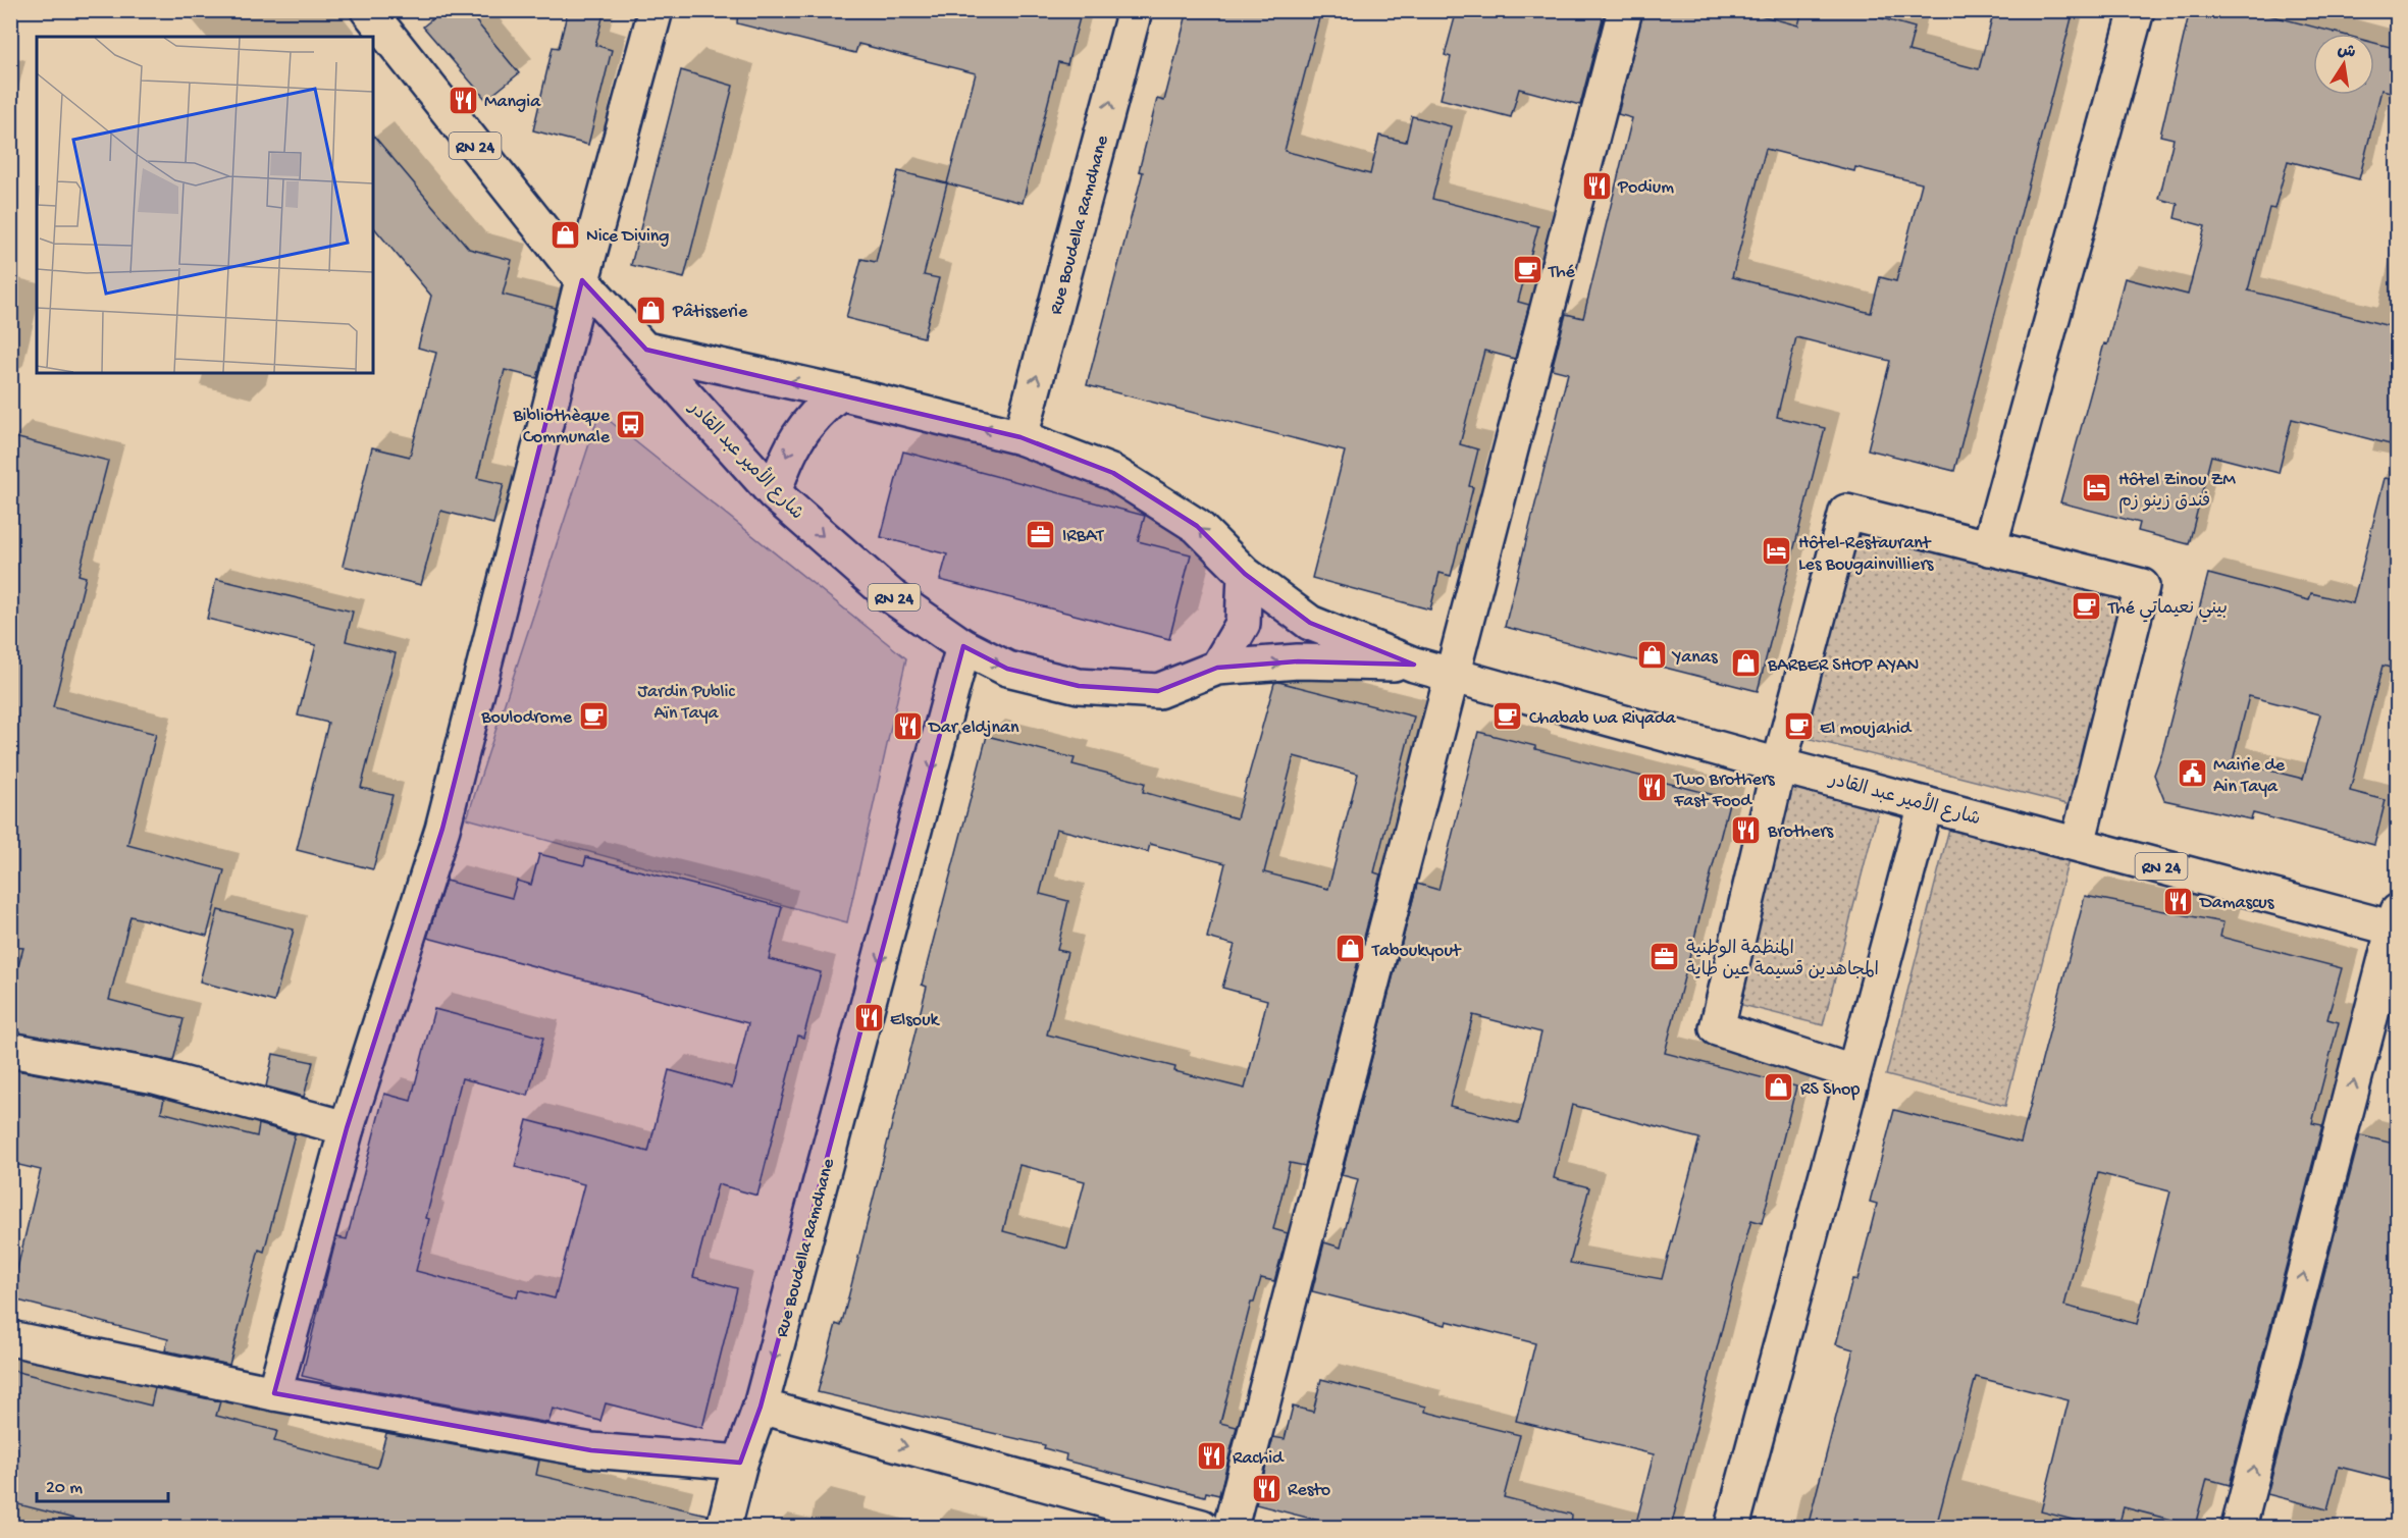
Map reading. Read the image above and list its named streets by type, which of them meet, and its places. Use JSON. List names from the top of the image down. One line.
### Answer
{"streets":{"street":["RN 24","Rue Boudella Ramdhane","شارع الأمير عبد القادر"]},"crossings":[["RN 24","شارع الأمير عبد القادر"],["Rue Boudella Ramdhane","شارع الأمير عبد القادر"]],"parks":["Jardin Public Aïn Taya"],"places":{"restaurant":["Mangia","Podium","Dar eldjnan","Two Brothers Fast Food","Brothers","Damascus","Elsouk","Rachid","Resto"],"shop":["Nice Diving","Pâtisserie","Yanas","BARBER SHOP AYAN","Taboukyout","RS Shop"],"cafe":["Thé","Thé بيني نعيماتي","Boulodrome","Chabab wa Riyada","El moujahid"],"bus stop":["Bibliothèque Communale"],"hotel":["Hôtel Zinou ZM فندق زينو زم","Hôtel-Restaurant Les Bougainvilliers"],"office":["IRBAT","المنظمة الوطنية المجاهدين قسيمة عين طاية"],"public building":["Mairie de Ain Taya"]},"scale_bar":"20 m","north":"top"}
